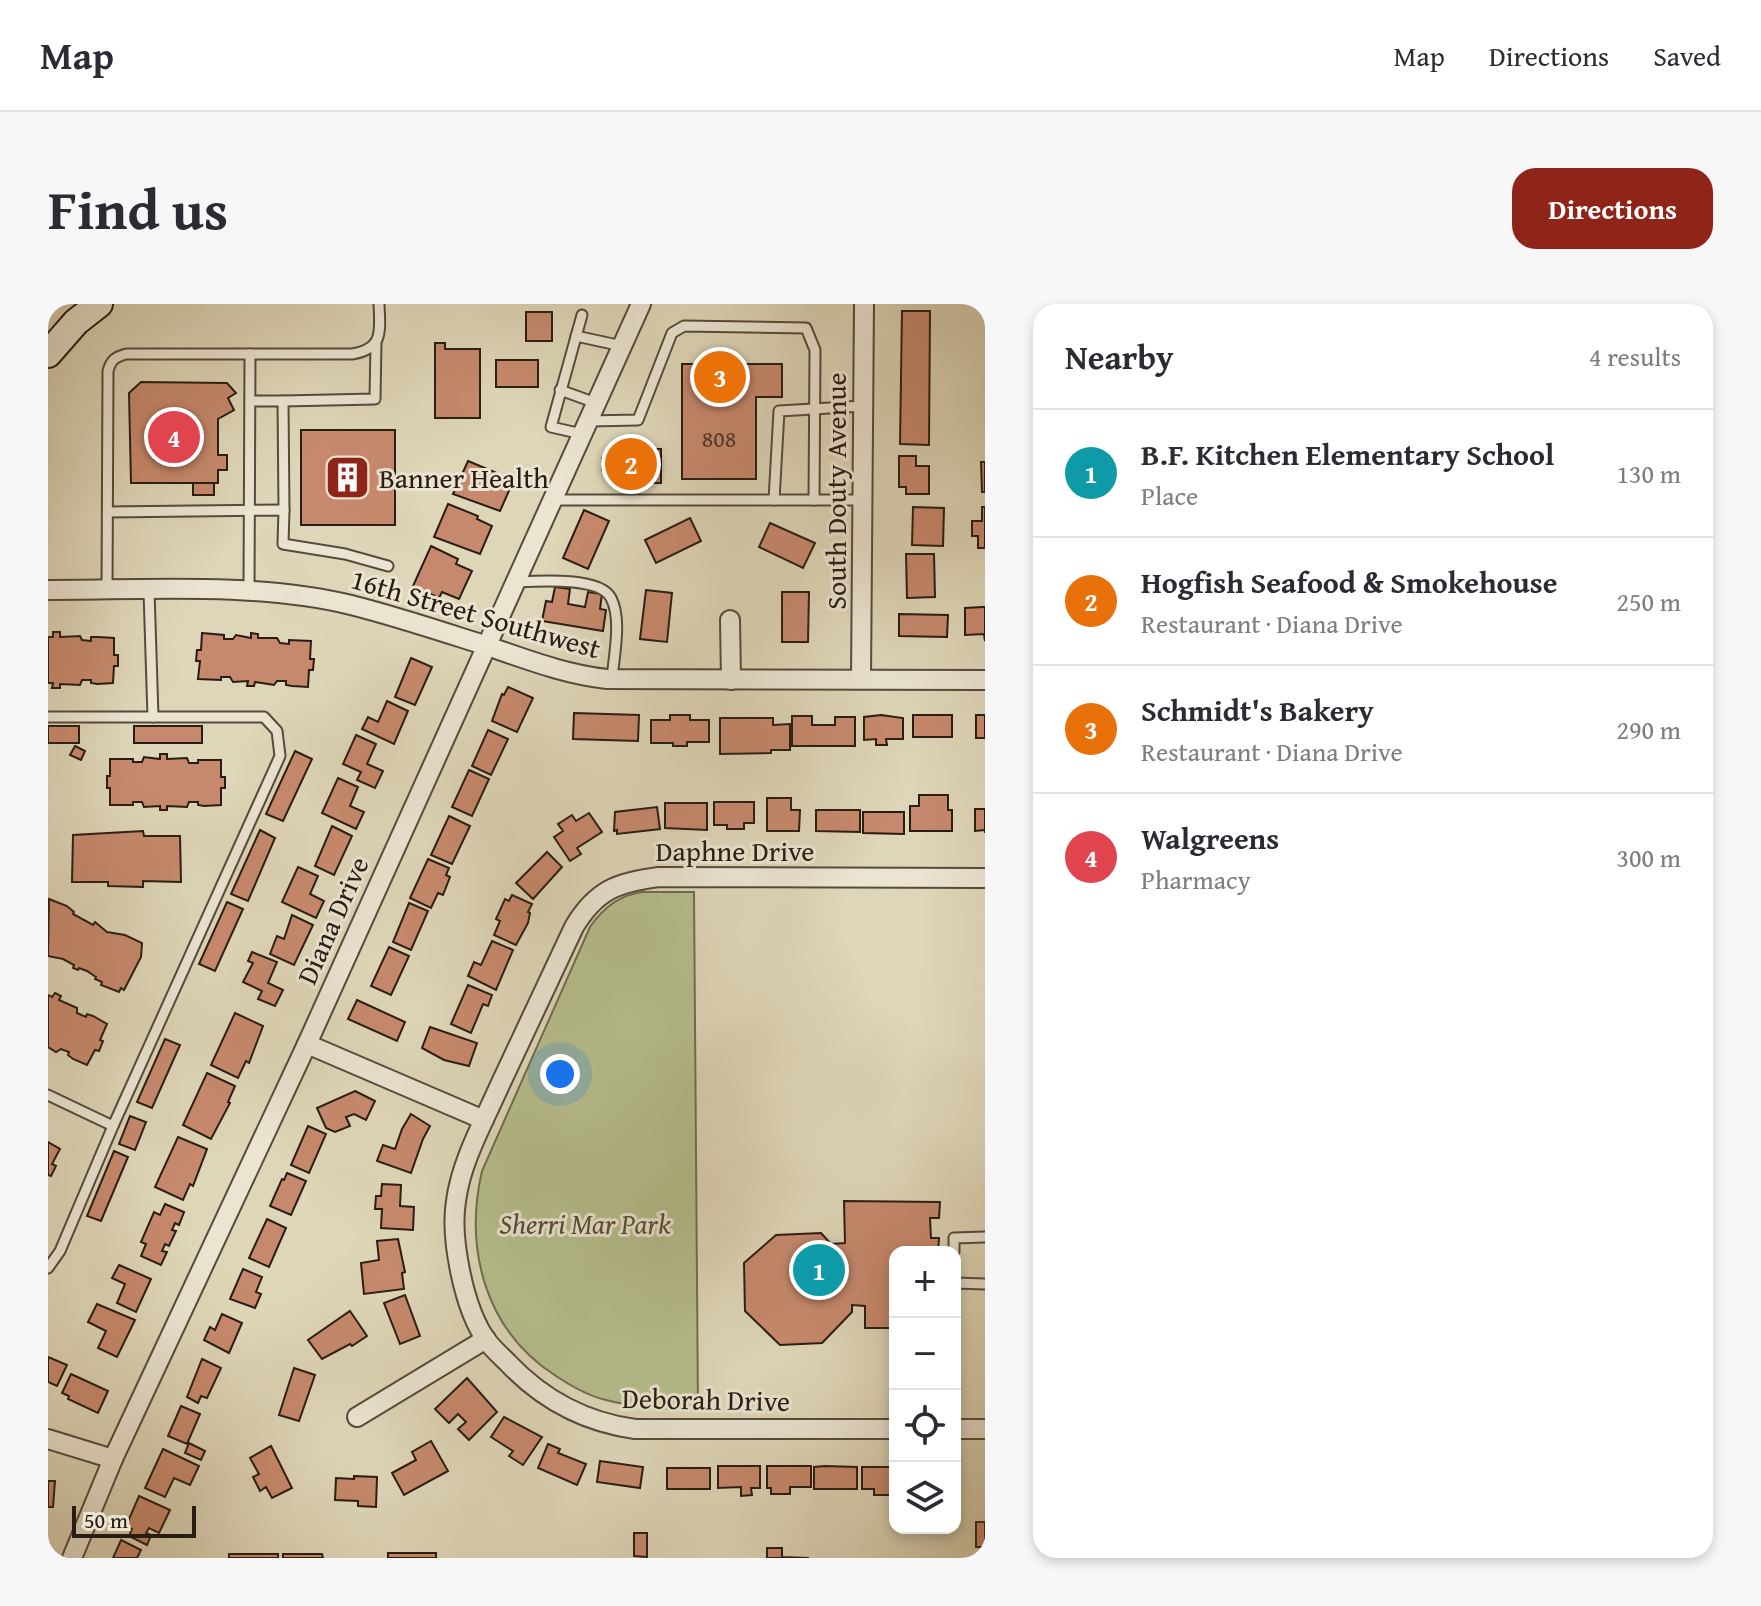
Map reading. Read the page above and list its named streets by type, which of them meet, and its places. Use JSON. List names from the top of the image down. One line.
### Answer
{"streets":{"street":["South Douty Avenue","16th Street Southwest","Daphne Drive","Diana Drive","Deborah Drive"]},"crossings":[["South Douty Avenue","16th Street Southwest"],["16th Street Southwest","Diana Drive"],["Daphne Drive","Deborah Drive"]],"parks":["Sherri Mar Park"],"places":{"building":["Banner Health"]},"house_numbers":["808"],"scale_bar":"50 m","page":{"header":"Map","nav":["Map","Directions","Saved"],"title":"Find us","buttons":"Directions","heading":["Nearby","4 results"],"pins":["3","4","2","1"],"list":[{"mark":"1","name":"B.F. Kitchen Elementary School","note":"Place","value":"130 m"},{"mark":"2","name":"Hogfish Seafood & Smokehouse","note":"Restaurant · Diana Drive","value":"250 m"},{"mark":"3","name":"Schmidt's Bakery","note":"Restaurant · Diana Drive","value":"290 m"},{"mark":"4","name":"Walgreens","note":"Pharmacy","value":"300 m"}],"map_buttons":["+","−"],"scale":"50 m"}}
